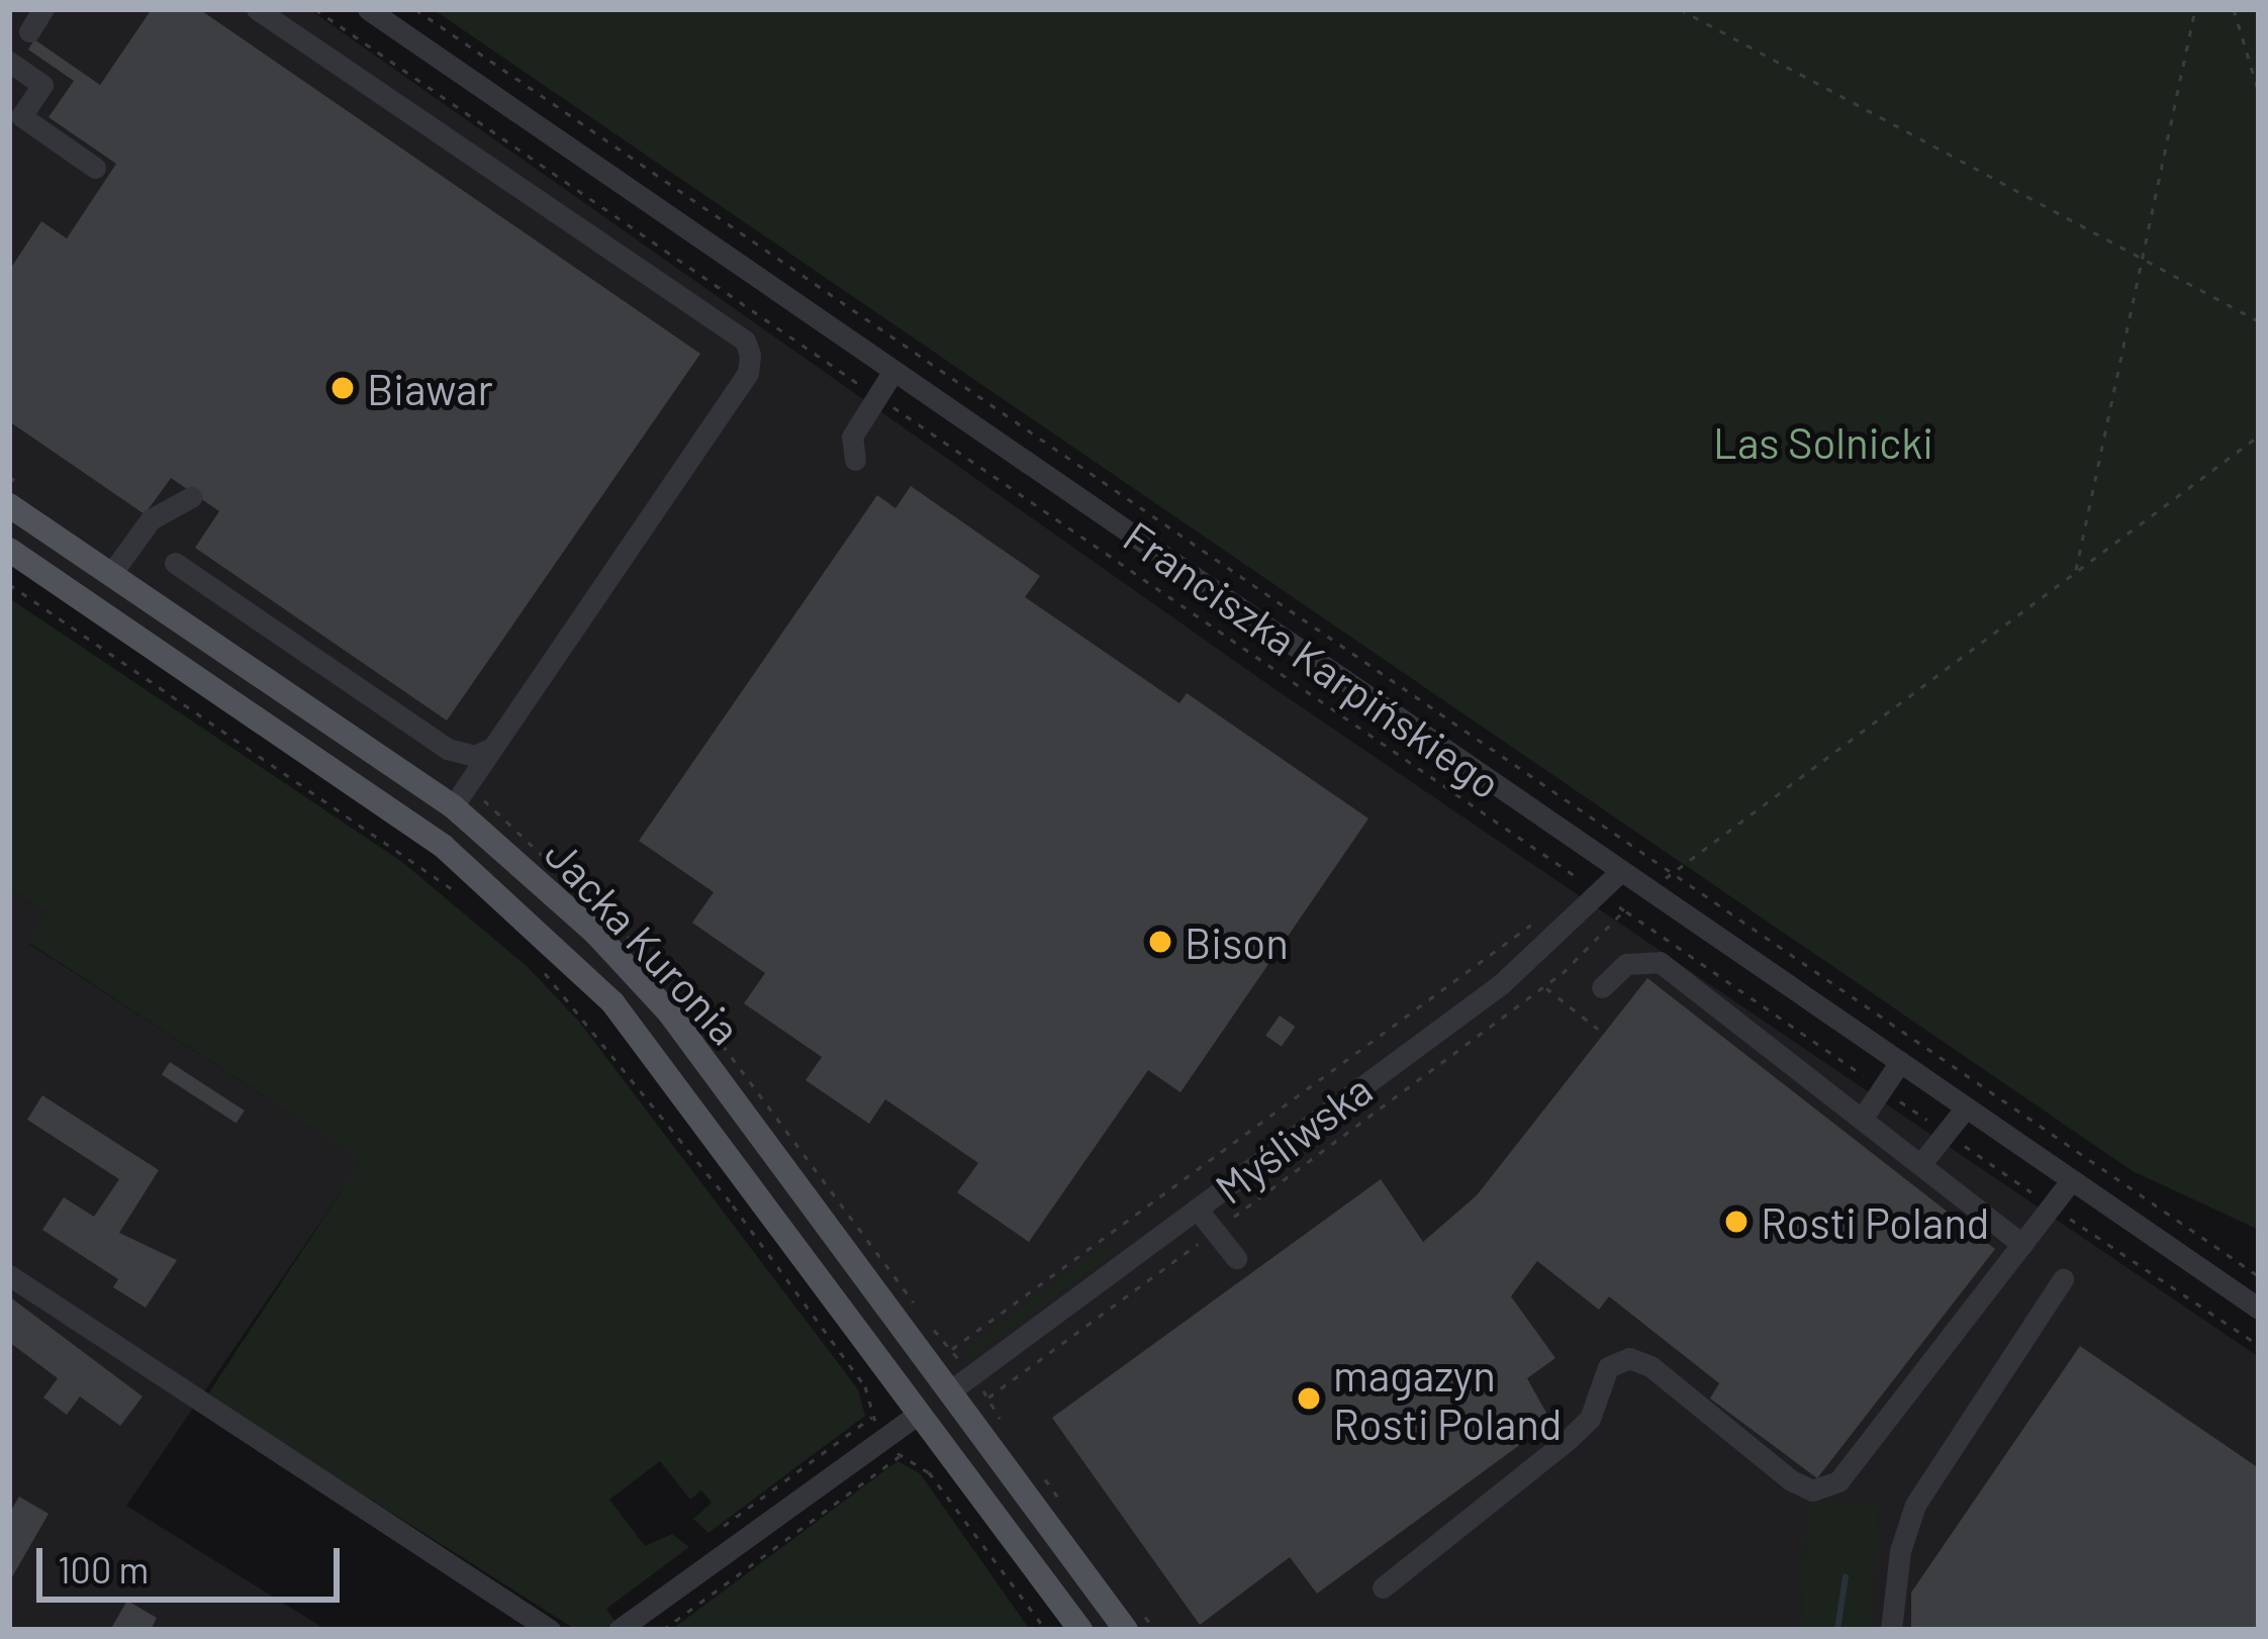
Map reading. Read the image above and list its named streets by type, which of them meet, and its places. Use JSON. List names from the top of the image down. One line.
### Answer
{"streets":{"main road":["Jacka Kuronia"],"street":["Franciszka Karpińskiego","Myśliwska"]},"crossings":[["Franciszka Karpińskiego","Myśliwska"],["Jacka Kuronia","Myśliwska"]],"parks":["Las Solnicki"],"places":["Biawar","Bison","Rosti Poland","magazyn Rosti Poland"],"scale_bar":"100 m"}
